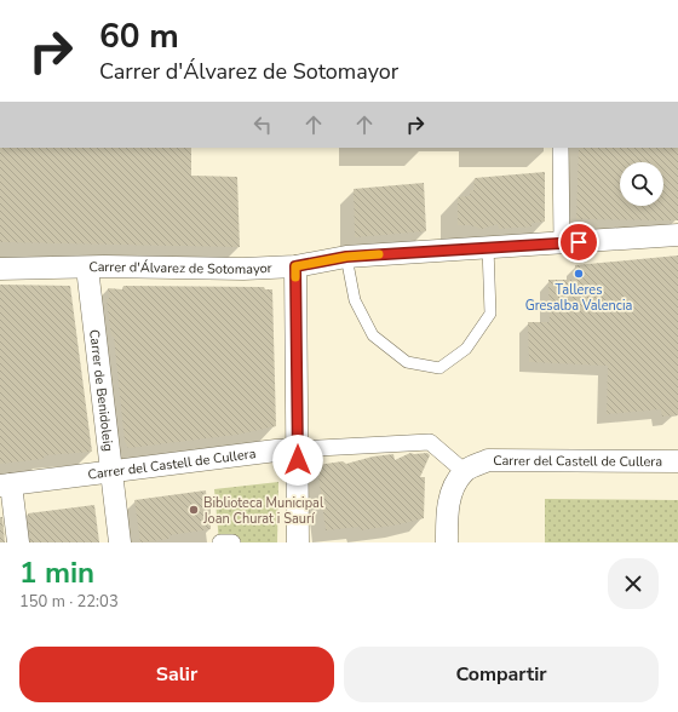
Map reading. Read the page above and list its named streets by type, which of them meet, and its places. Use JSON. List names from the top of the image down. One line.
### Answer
{"streets":{"street":["Carrer d'Álvarez de Sotomayor","Carrer de Benidoleig","Carrer del Castell de Cullera"]},"crossings":[["Carrer d'Álvarez de Sotomayor","Carrer de Benidoleig"],["Carrer de Benidoleig","Carrer del Castell de Cullera"]],"places":["Talleres Gresalba Valencia","Biblioteca Municipal Joan Churat i Saurí"],"page":{"turn":["60 m","Carrer d'Álvarez de Sotomayor"],"heading":["1 min","150 m · 22:03"],"buttons":["Salir","Compartir"]}}
